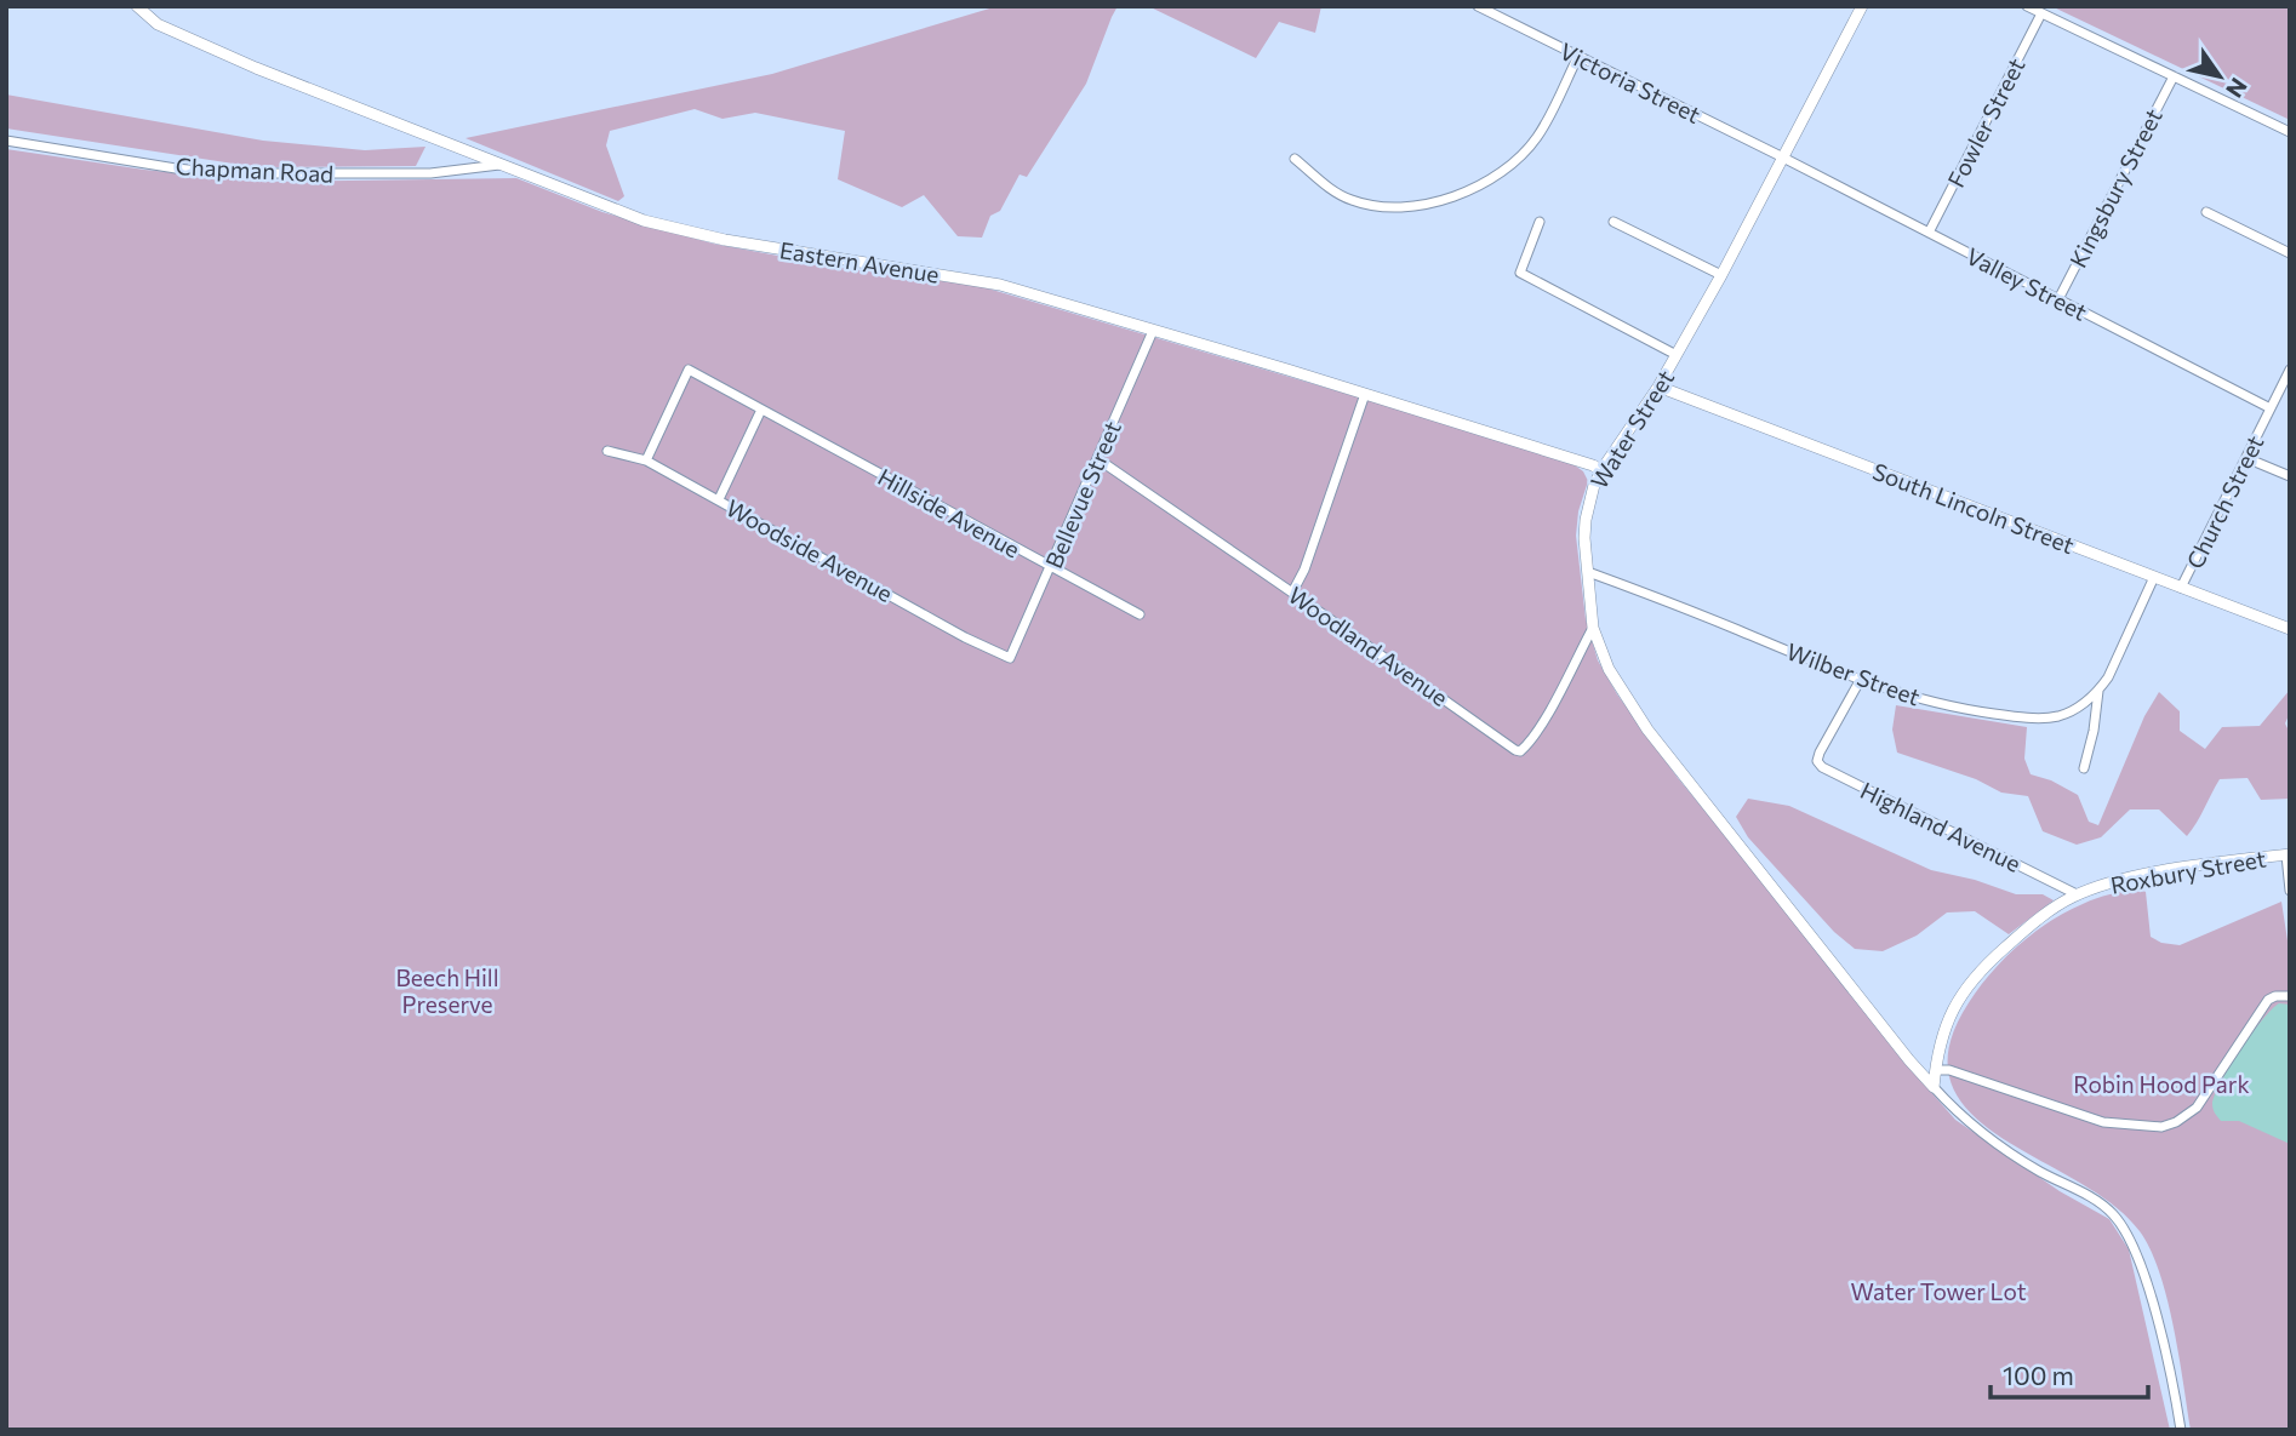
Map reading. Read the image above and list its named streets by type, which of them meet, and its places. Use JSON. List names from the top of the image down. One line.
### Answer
{"streets":{"street":["Victoria Street","Fowler Street","Chapman Road","Kingsbury Street","Eastern Avenue","Valley Street","Water Street","Bellevue Street","Church Street","South Lincoln Street","Hillside Avenue","Woodside Avenue","Woodland Avenue","Wilber Street","Highland Avenue","Roxbury Street"]},"crossings":[["Victoria Street","Valley Street"],["Victoria Street","Water Street"],["Fowler Street","Valley Street"],["Chapman Road","Eastern Avenue"],["Kingsbury Street","Valley Street"],["Eastern Avenue","Water Street"],["Eastern Avenue","Bellevue Street"],["Valley Street","Water Street"],["Valley Street","Church Street"],["Water Street","South Lincoln Street"],["Water Street","Woodland Avenue"],["Water Street","Wilber Street"],["Water Street","Roxbury Street"],["Bellevue Street","Hillside Avenue"],["Bellevue Street","Woodside Avenue"],["Bellevue Street","Woodland Avenue"],["Church Street","South Lincoln Street"],["South Lincoln Street","Wilber Street"],["Hillside Avenue","Woodside Avenue"],["Wilber Street","Highland Avenue"],["Highland Avenue","Roxbury Street"]],"parks":["Beech Hill Preserve","Robin Hood Park","Water Tower Lot"],"scale_bar":"100 m","north":"bottom right"}
